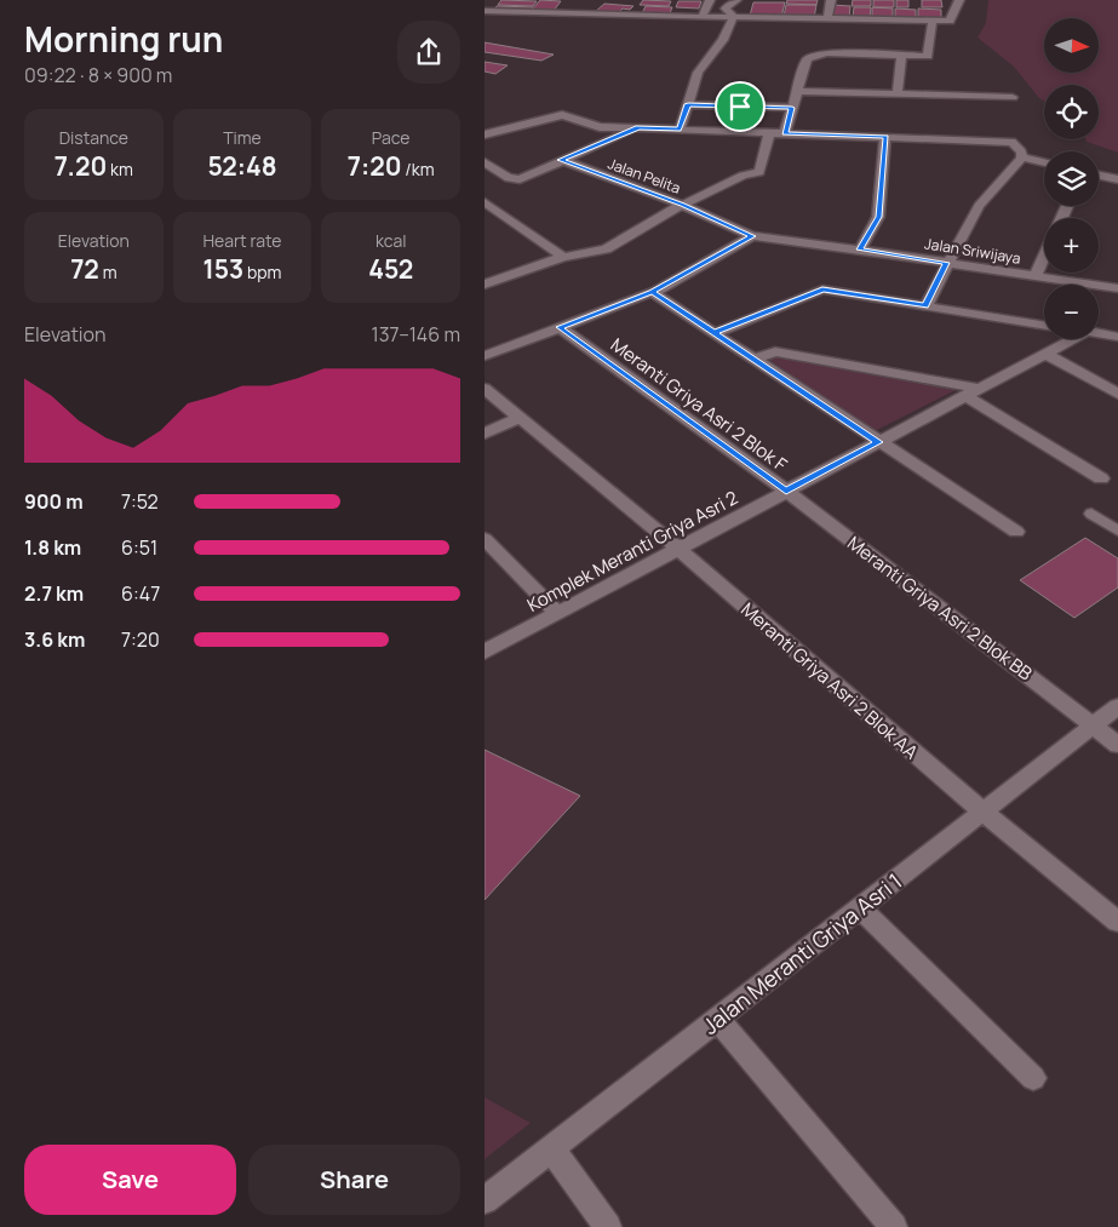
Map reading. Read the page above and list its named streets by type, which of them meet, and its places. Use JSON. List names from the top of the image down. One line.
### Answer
{"streets":{"street":["Jalan Pelita","Jalan Sriwijaya","Meranti Griya Asri 2 Blok F","Komplek Meranti Griya Asri 2","Meranti Griya Asri 2 Blok BB","Meranti Griya Asri 2 Blok AA","Jalan Meranti Griya Asri 1"]},"crossings":[["Jalan Pelita","Jalan Sriwijaya"],["Meranti Griya Asri 2 Blok F","Komplek Meranti Griya Asri 2"],["Meranti Griya Asri 2 Blok F","Meranti Griya Asri 2 Blok BB"],["Komplek Meranti Griya Asri 2","Meranti Griya Asri 2 Blok BB"],["Komplek Meranti Griya Asri 2","Meranti Griya Asri 2 Blok AA"],["Meranti Griya Asri 2 Blok BB","Jalan Meranti Griya Asri 1"],["Meranti Griya Asri 2 Blok AA","Jalan Meranti Griya Asri 1"]],"north":"right","page":{"heading":["Morning run","09:22 · 8 × 900 m"],"map_buttons":["+","−"],"stats":[["Distance","7.20 km"],["Time","52:48"],["Pace","7:20 /km"],["Elevation","72 m"],["Heart rate","153 bpm"],["kcal","452"]],"chart":["Elevation","137–146 m"],"list":[{"name":"900 m","note":"7:52"},{"name":"1.8 km","note":"6:51"},{"name":"2.7 km","note":"6:47"},{"name":"3.6 km","note":"7:20"}],"buttons":["Save","Share"]}}
